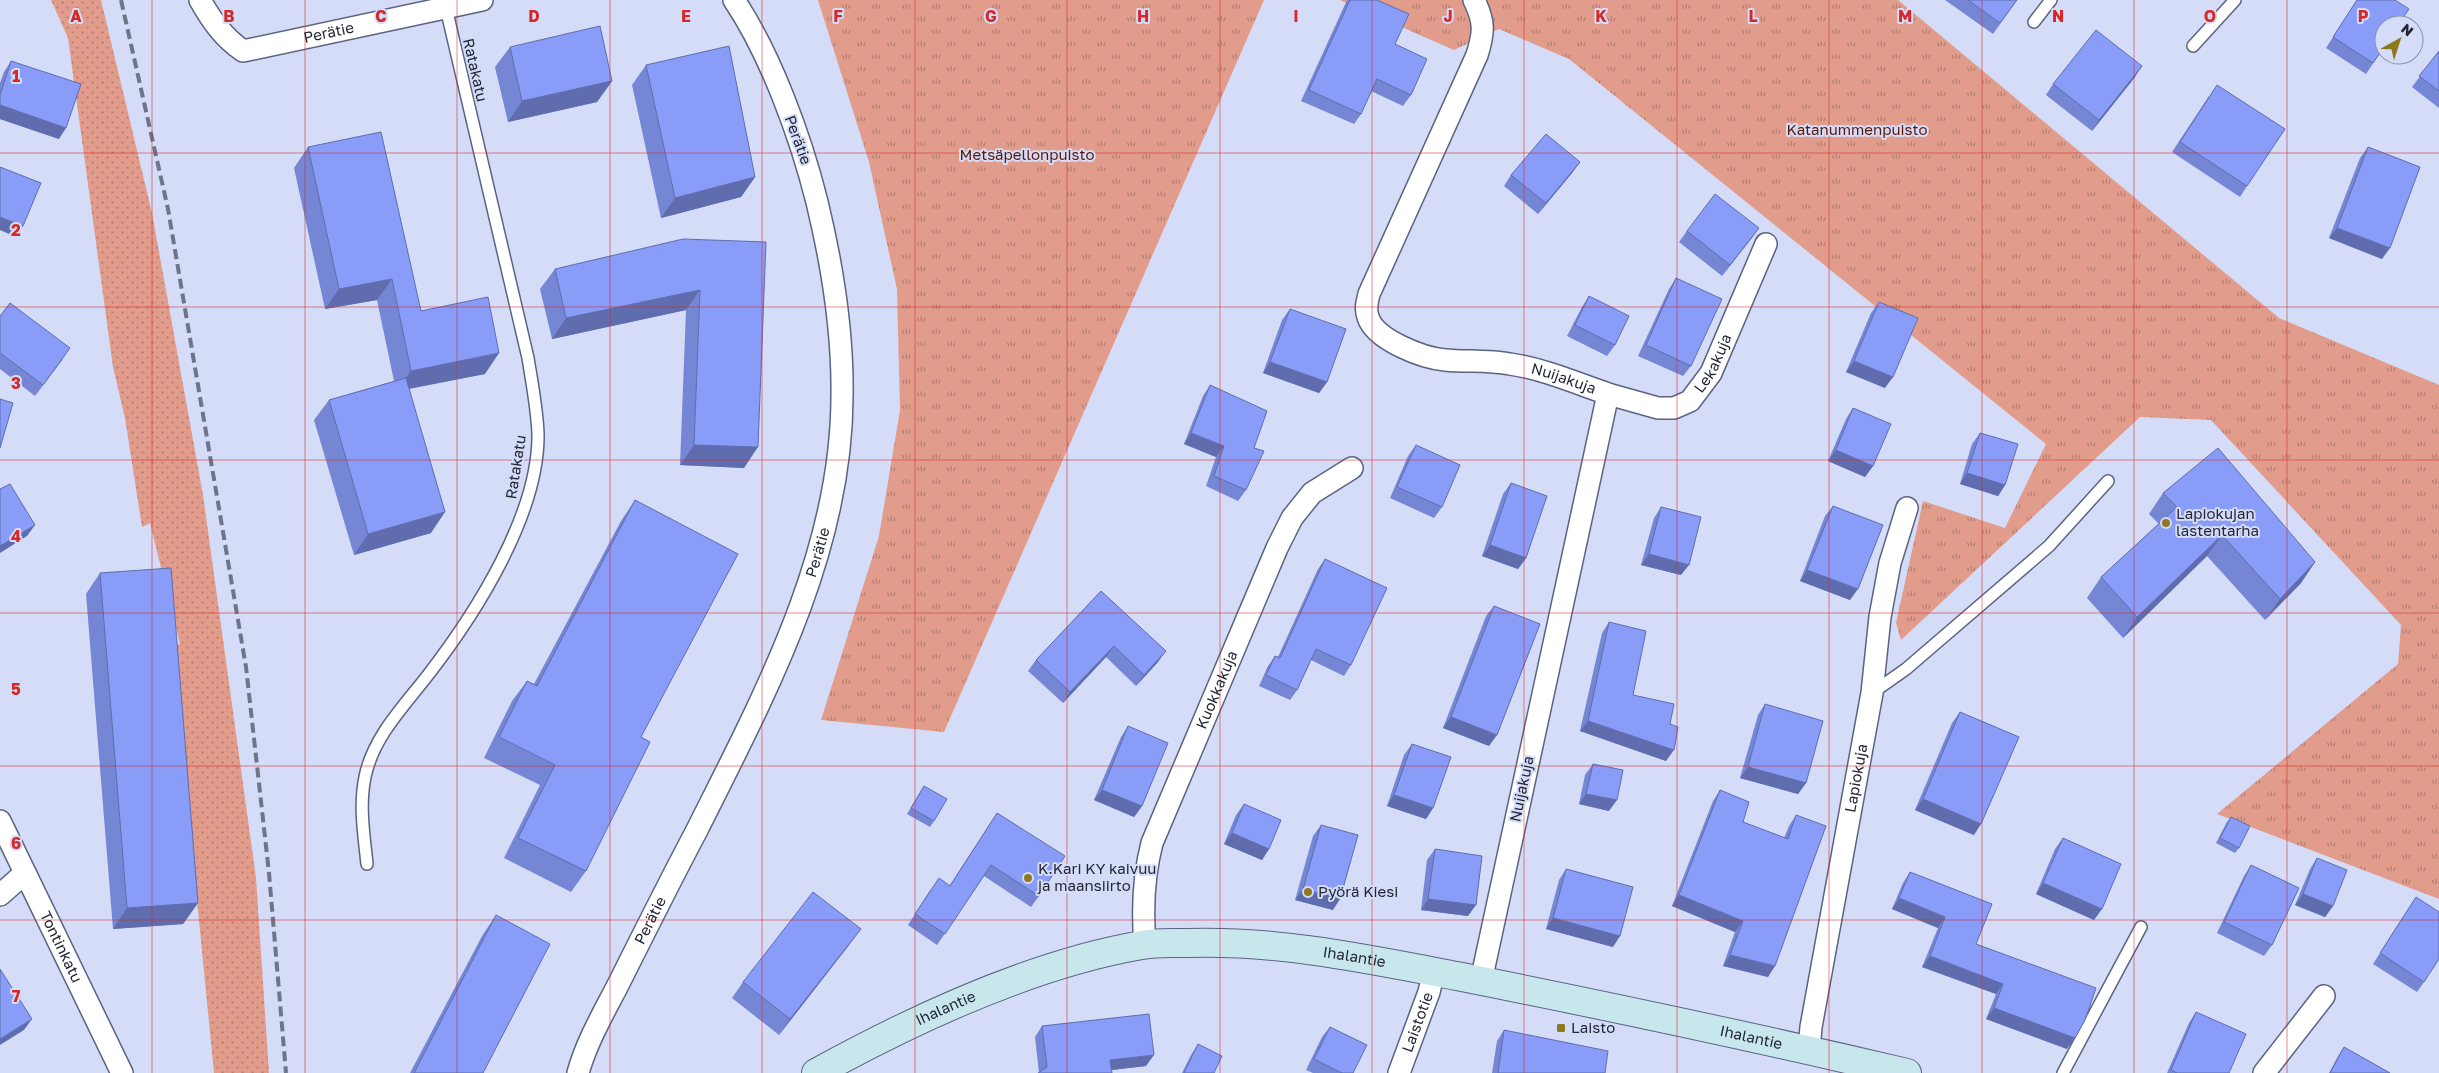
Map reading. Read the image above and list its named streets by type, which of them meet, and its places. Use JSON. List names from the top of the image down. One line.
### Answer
{"streets":{"street":["Perätie","Lekakuja","Nuijakuja","Kuokkakuja","Lapiokuja","Tontinkatu","Ihalantie","Laistotie"],"lane":["Ratakatu"]},"crossings":[["Perätie","Ratakatu"],["Lekakuja","Nuijakuja"],["Nuijakuja","Ihalantie"],["Kuokkakuja","Ihalantie"],["Lapiokuja","Ihalantie"],["Ihalantie","Laistotie"]],"parks":["Katanummenpuisto","Metsäpellonpuisto"],"places":{"other":["Lapiokujan lastentarha","K.Kari KY kaivuu ja maansiirto","Pyörä Kiesi"],"transit":["Laisto"]},"north":"top right","grid":{"columns":["A","B","C","D","E","F","G","H","I","J","K","L","M","N","O","P"],"rows":["1","2","3","4","5","6","7"]}}
